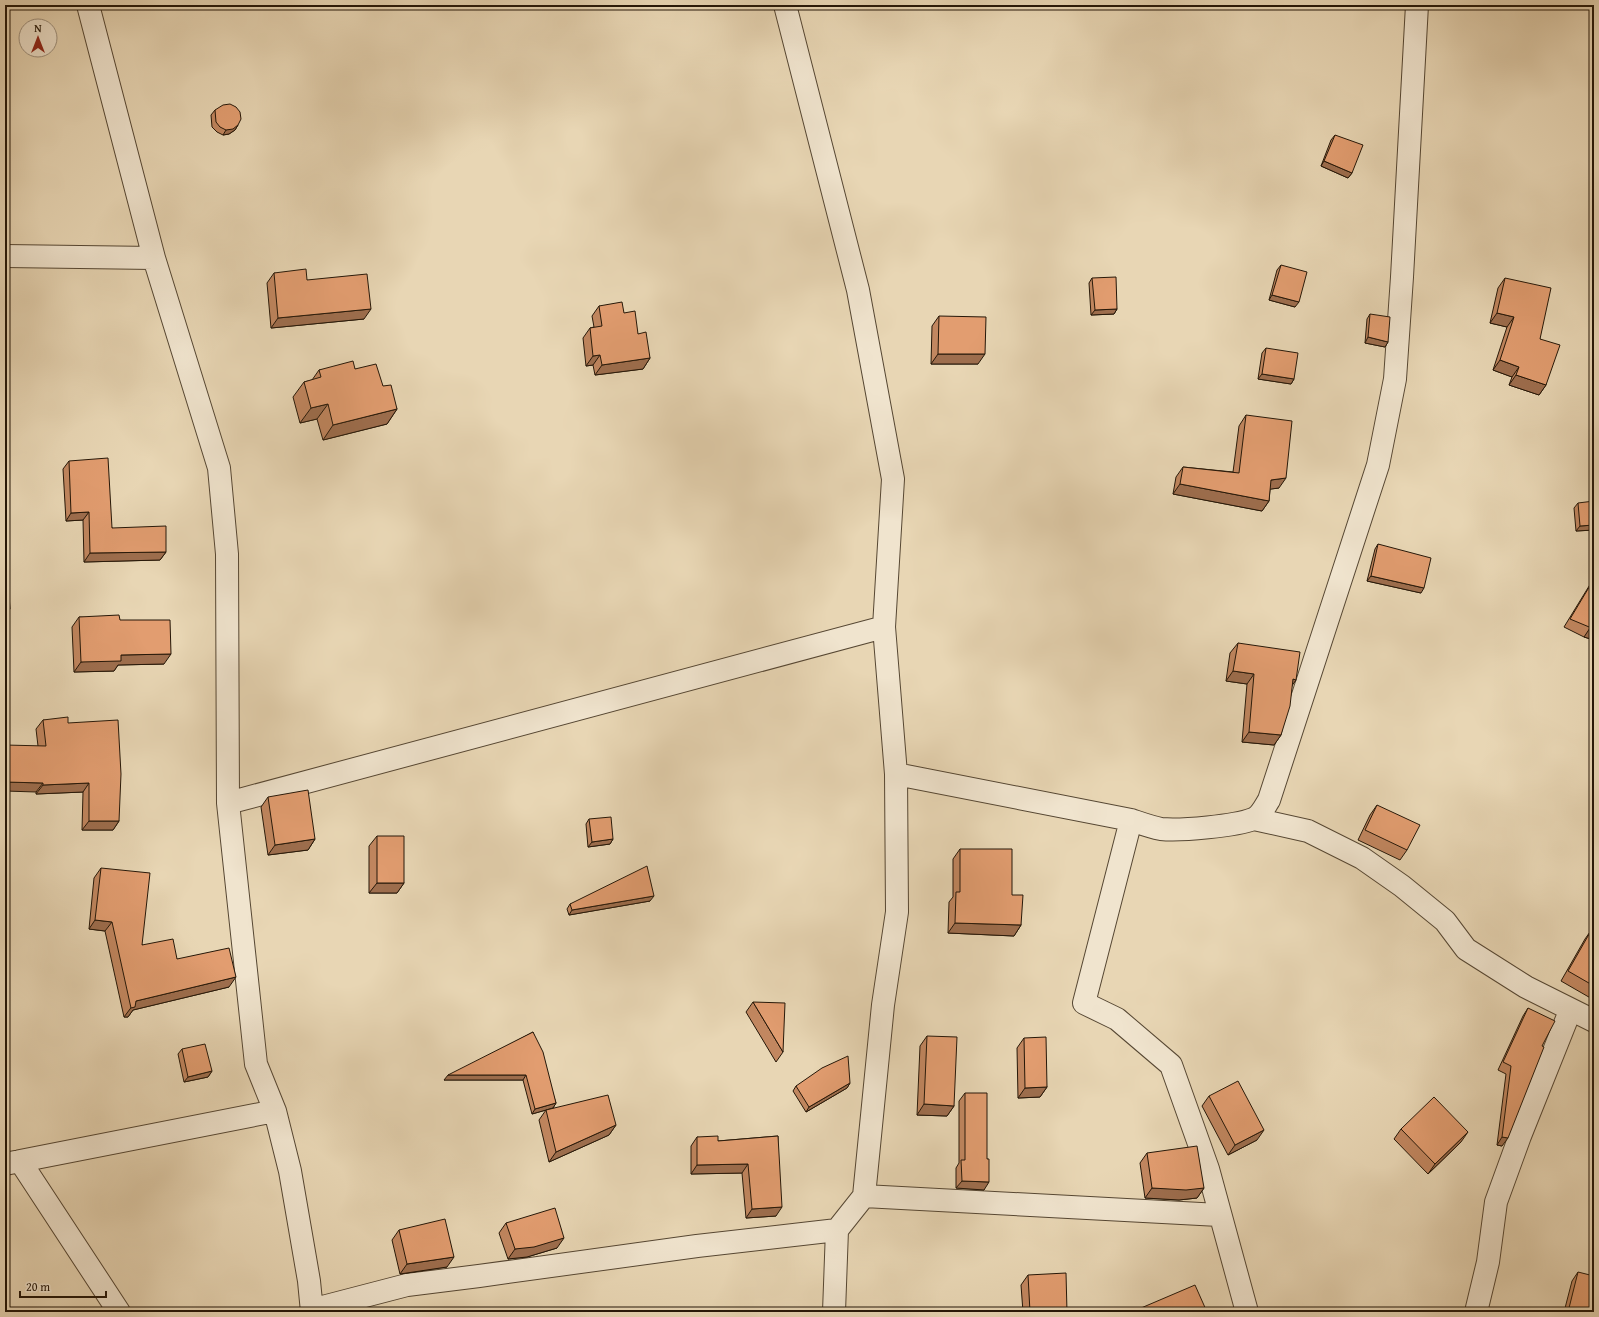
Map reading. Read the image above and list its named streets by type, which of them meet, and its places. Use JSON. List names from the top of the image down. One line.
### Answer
{"scale_bar":"20 m","north":"top"}
